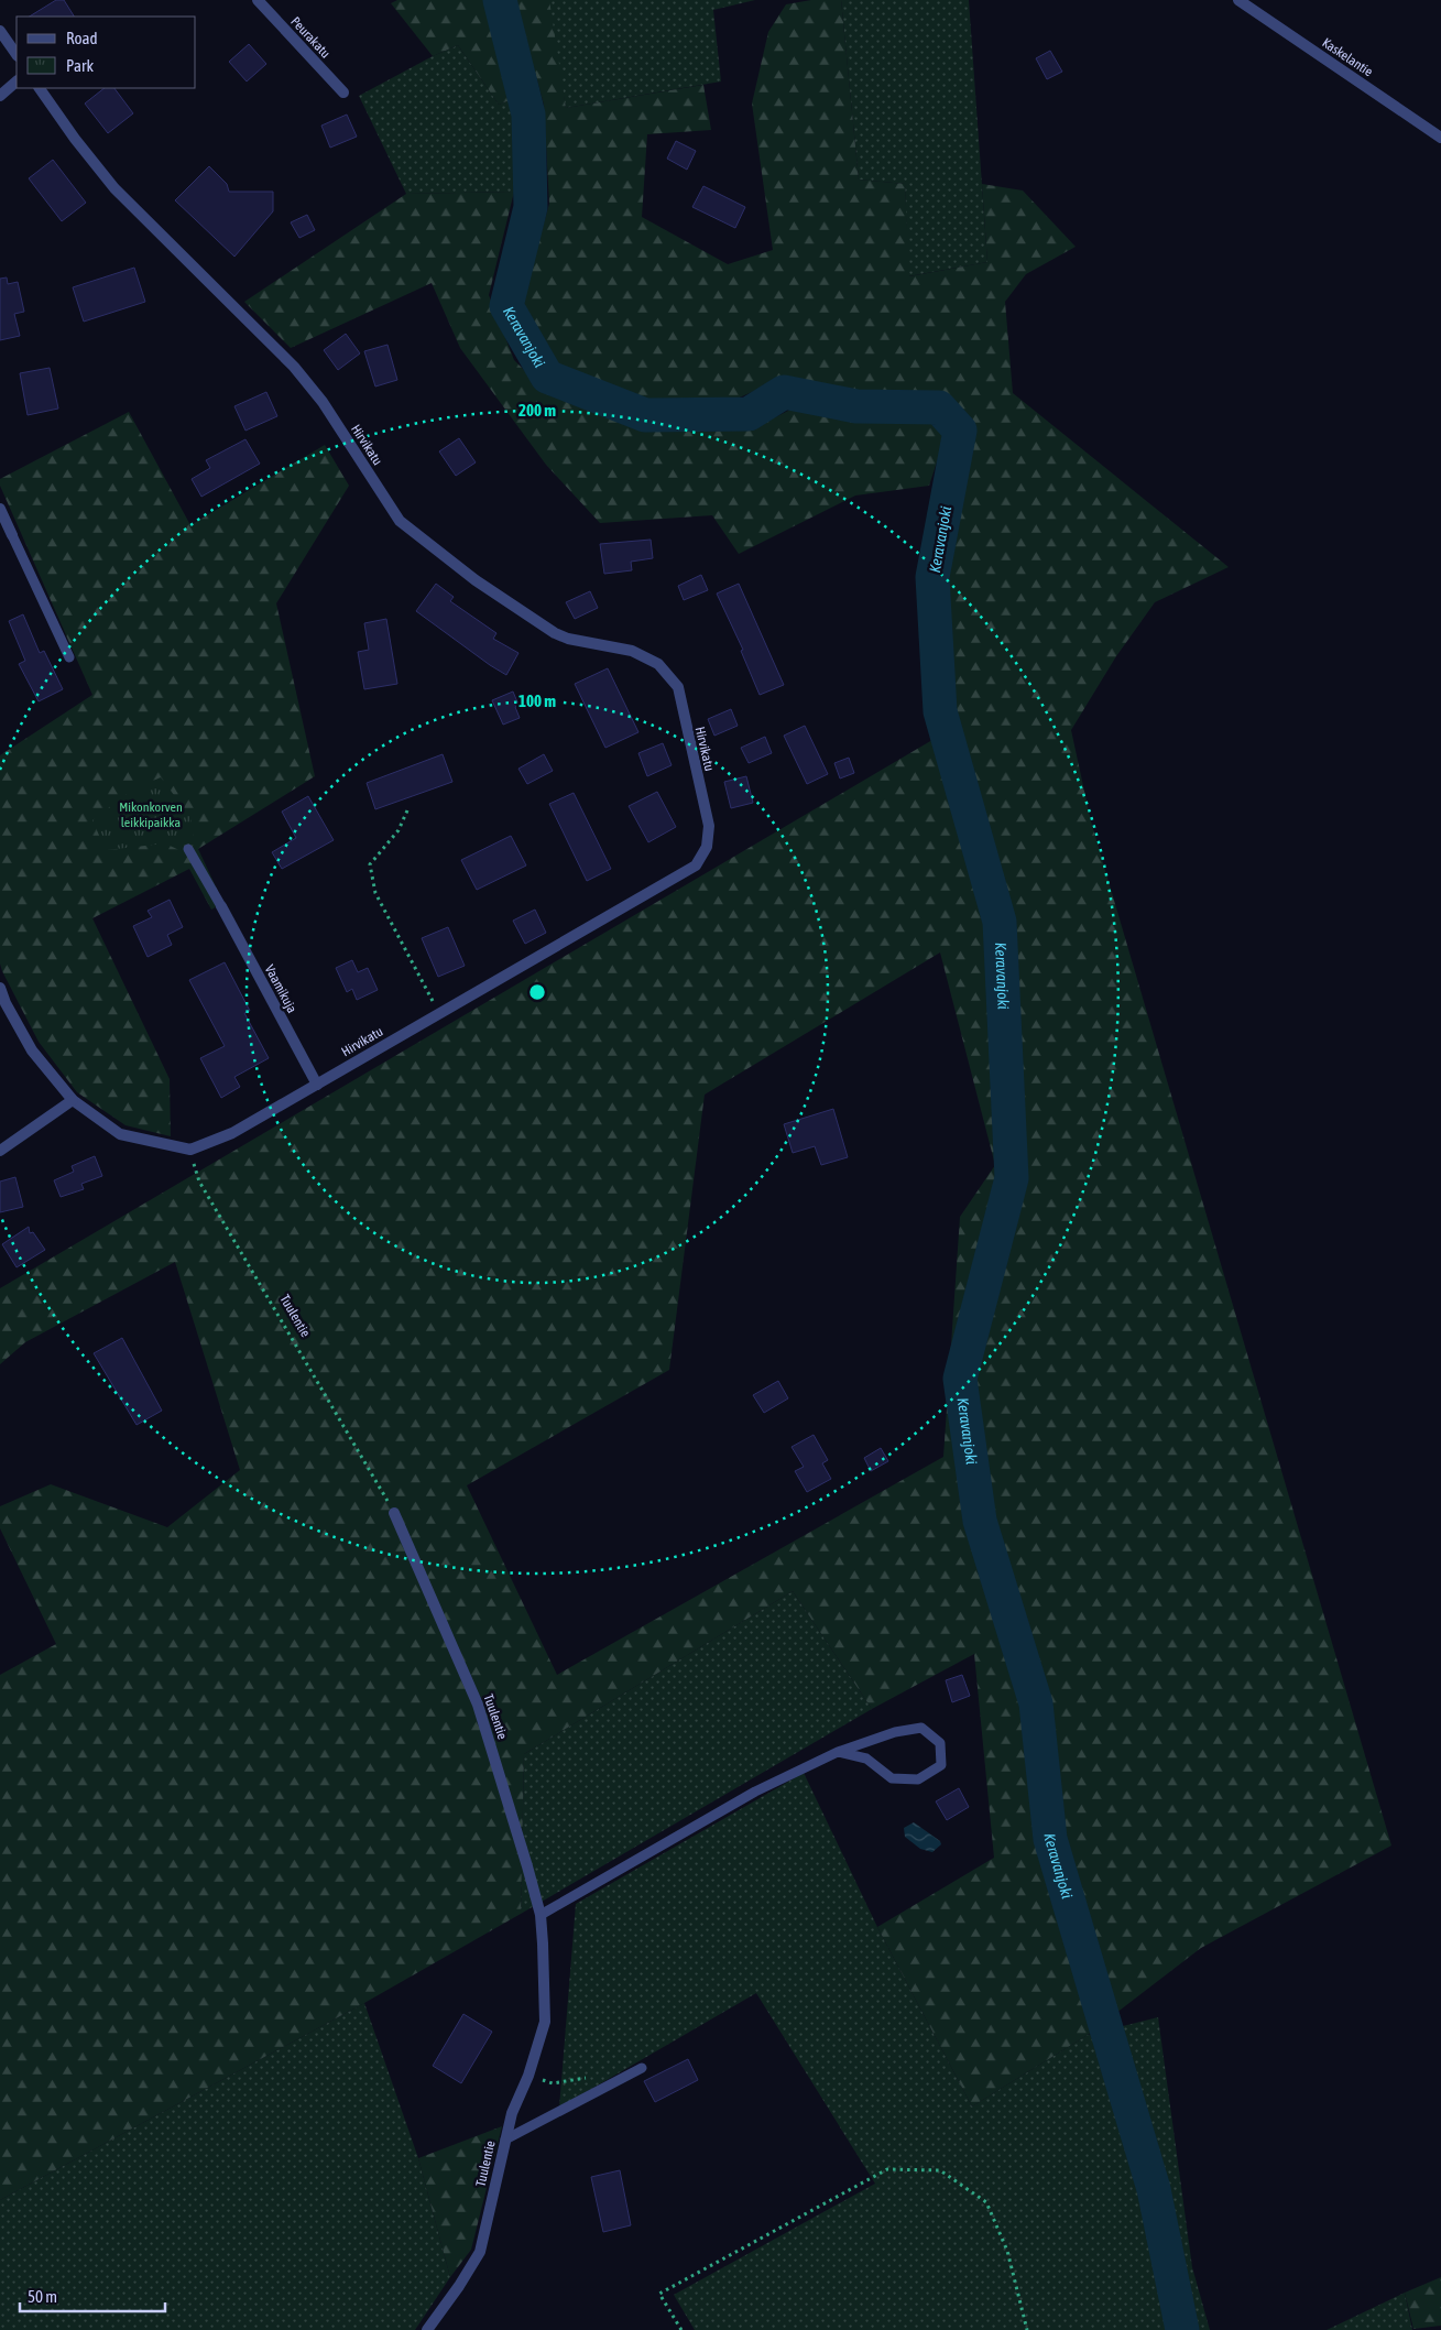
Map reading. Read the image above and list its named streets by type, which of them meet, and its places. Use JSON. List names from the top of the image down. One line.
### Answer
{"streets":{"street":["Peurakatu","Kaskelantie","Hirvikatu","Vaamikuja","Tuulentie"]},"crossings":[["Hirvikatu","Vaamikuja"],["Hirvikatu","Tuulentie"]],"water":["Keravanjoki"],"parks":["Mikonkorven leikkipaikka"],"legend":["Road","Park"],"scale_bar":"50 m","rings":["200 m","100 m"]}
